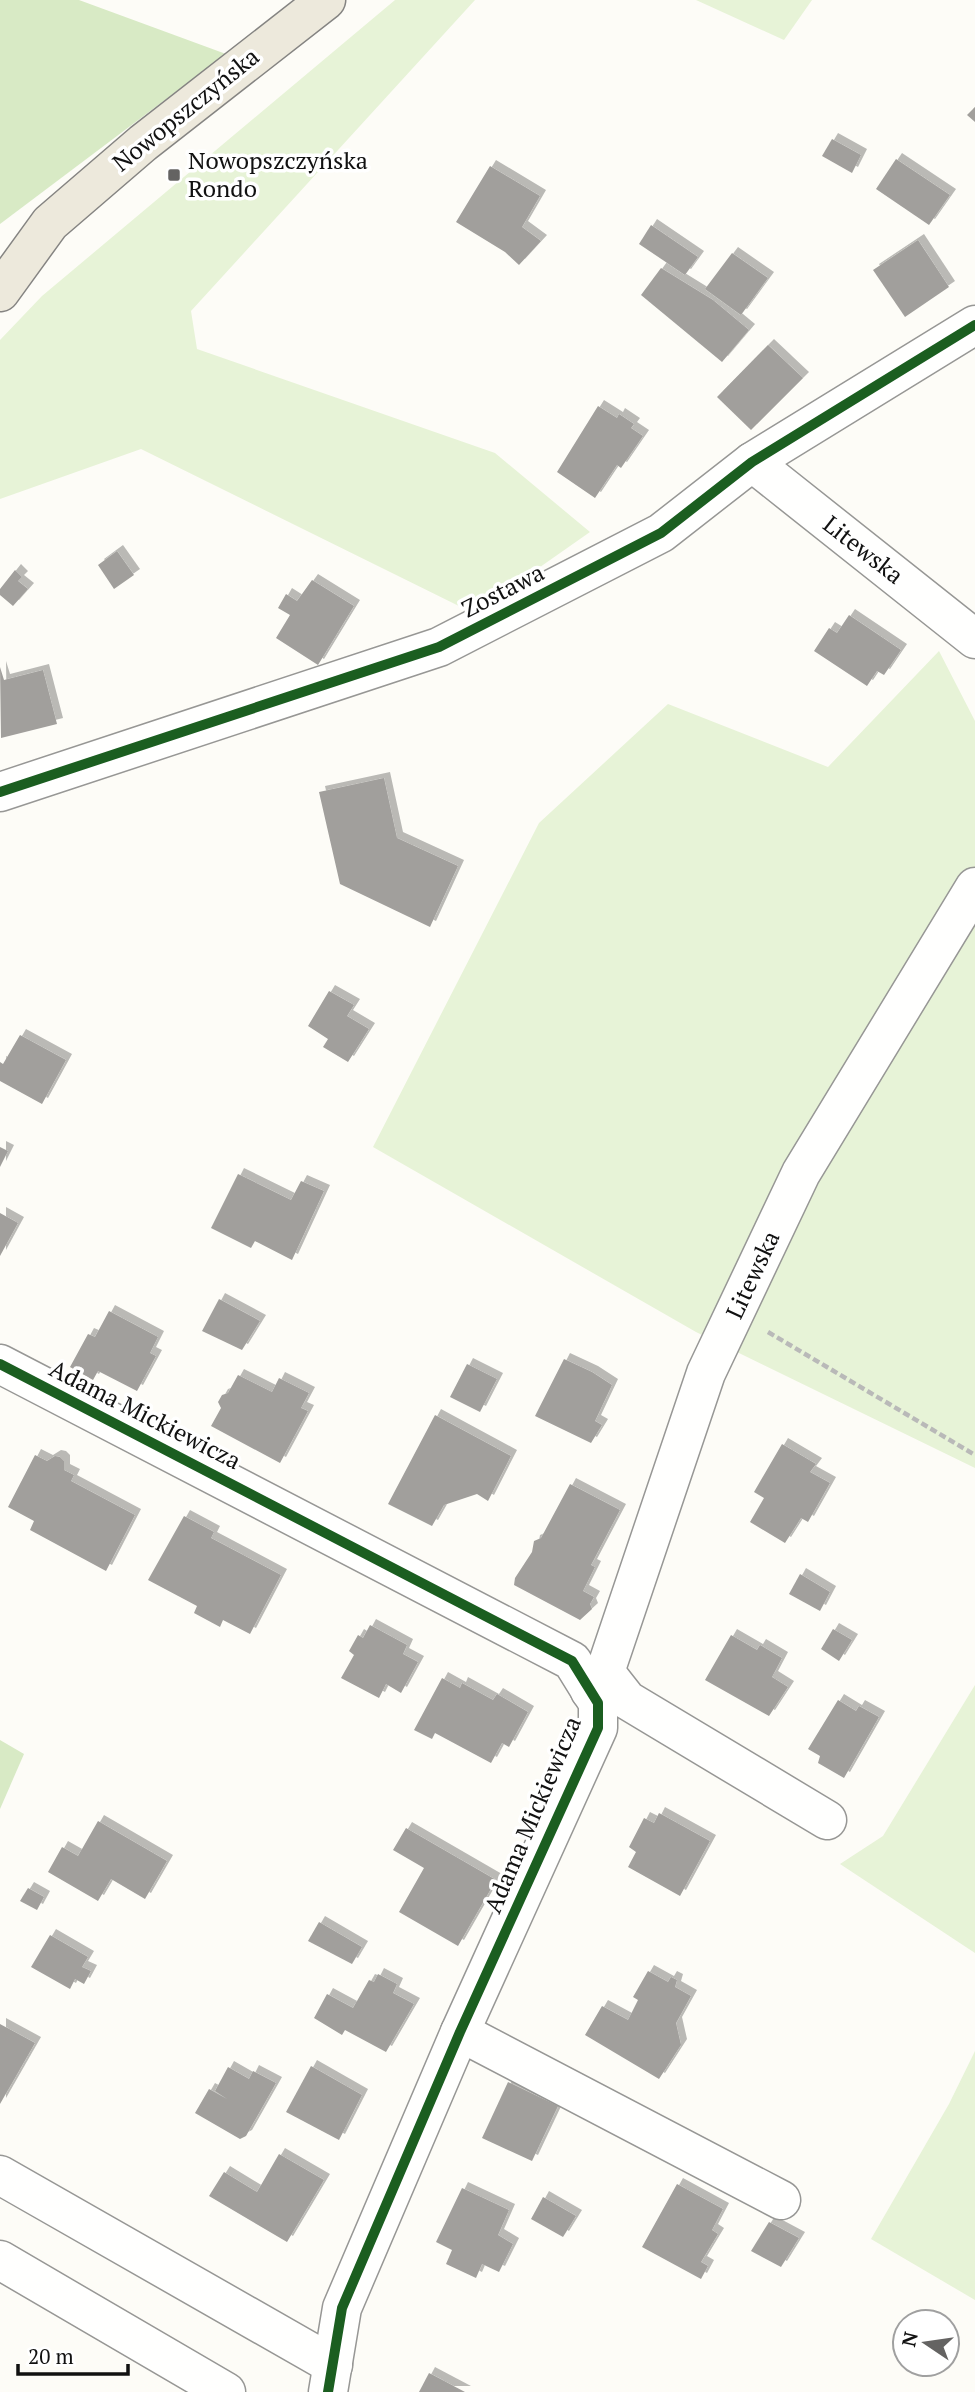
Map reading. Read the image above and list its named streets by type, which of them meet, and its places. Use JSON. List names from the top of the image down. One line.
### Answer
{"streets":{"main road":["Nowopszczyńska"],"street":["Litewska","Zostawa","Adama Mickiewicza"]},"crossings":[["Litewska","Zostawa"],["Litewska","Adama Mickiewicza"]],"places":{"transit":["Nowopszczyńska Rondo"]},"scale_bar":"20 m","north":"left"}
